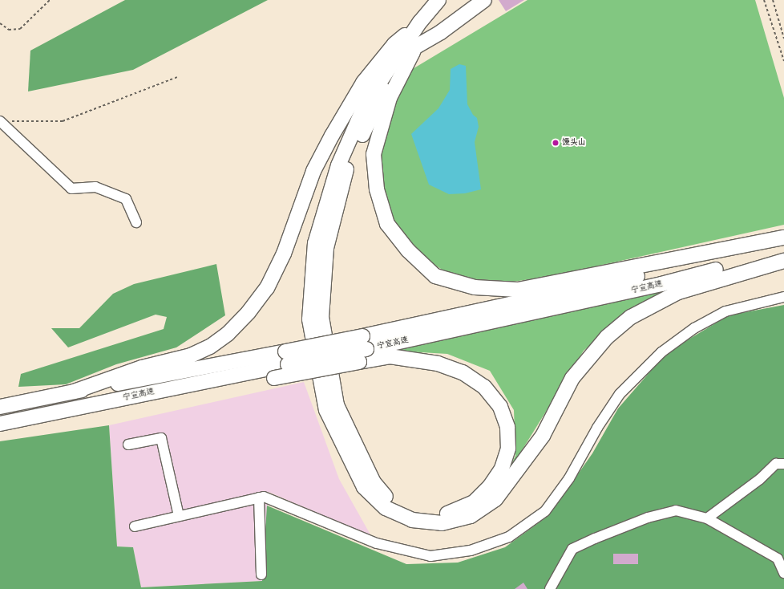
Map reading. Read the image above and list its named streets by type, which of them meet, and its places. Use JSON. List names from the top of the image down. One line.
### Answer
{"streets":{"highway":["宁宣高速"]},"places":["馒头山"]}
